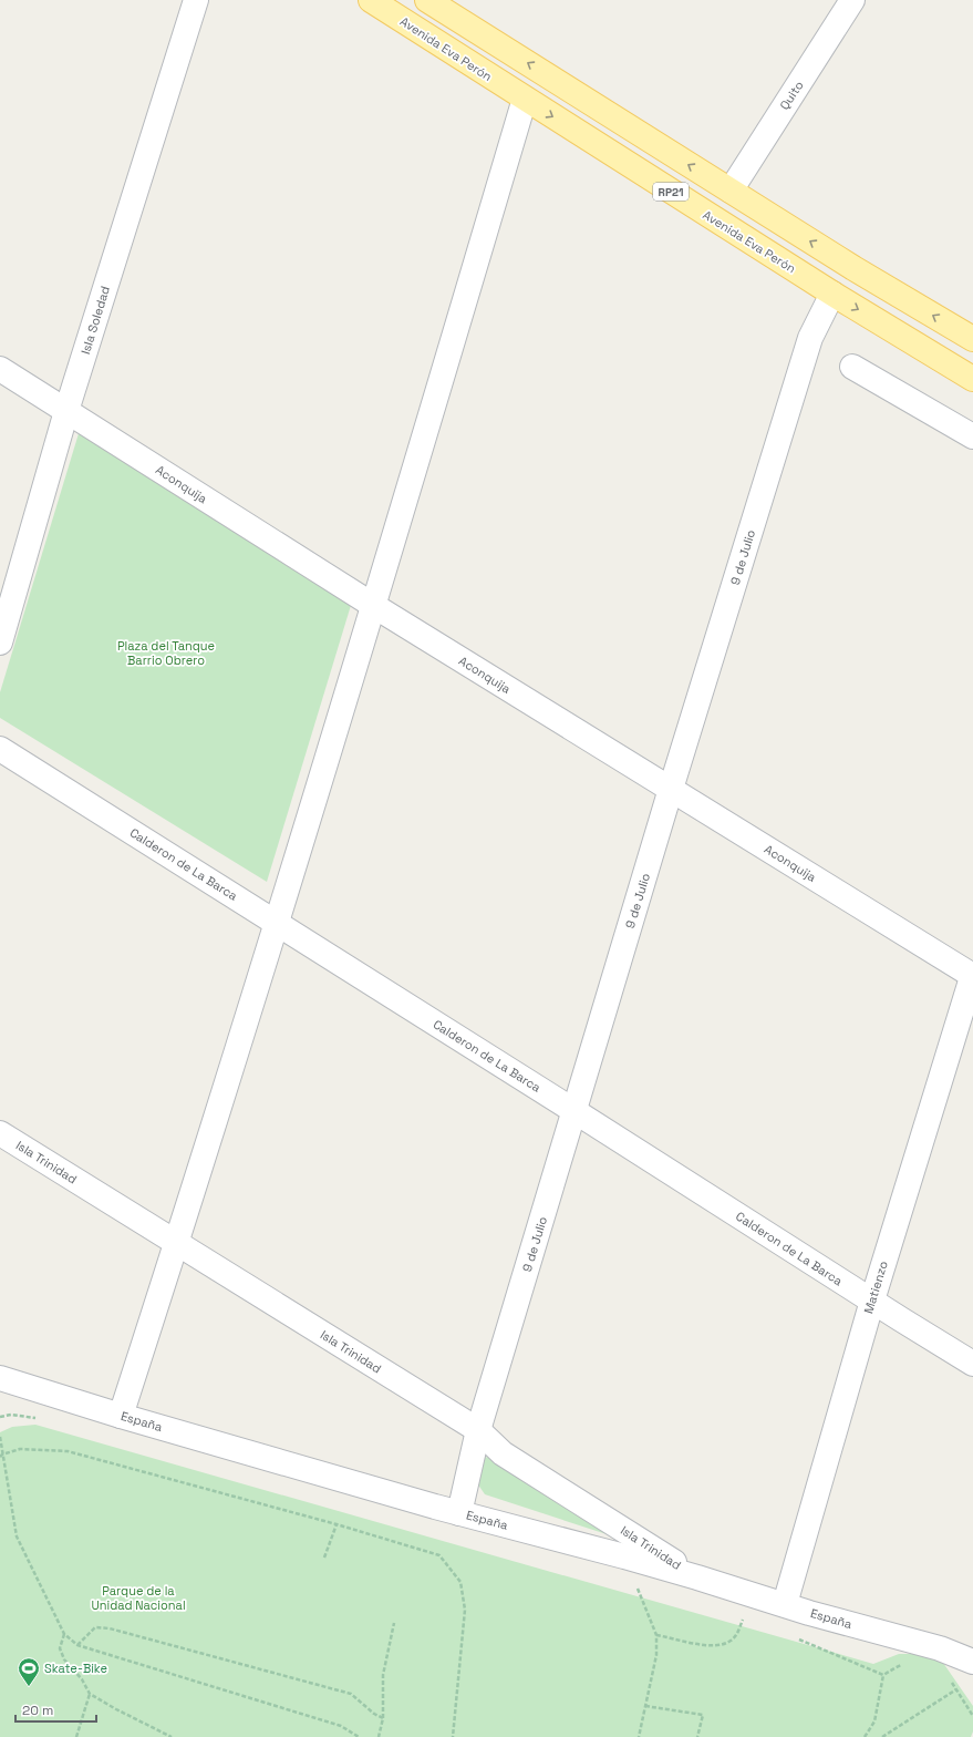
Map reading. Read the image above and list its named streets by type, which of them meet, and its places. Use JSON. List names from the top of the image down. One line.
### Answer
{"streets":{"main road":["Avenida Eva Perón","RP21"],"street":["Quito","Isla Soledad","Aconquija","9 de Julio","Calderon de La Barca","Isla Trinidad","Matienzo","España"]},"crossings":[["Avenida Eva Perón","9 de Julio"],["Quito","RP21"],["Isla Soledad","Aconquija"],["Aconquija","9 de Julio"],["Aconquija","Matienzo"],["9 de Julio","Calderon de La Barca"],["9 de Julio","Isla Trinidad"],["9 de Julio","España"],["Calderon de La Barca","Matienzo"],["Isla Trinidad","España"],["Matienzo","España"]],"parks":["Plaza del Tanque Barrio Obrero","Parque de la Unidad Nacional"],"places":{"sports":["Skate-Bike"]},"scale_bar":"20 m"}
